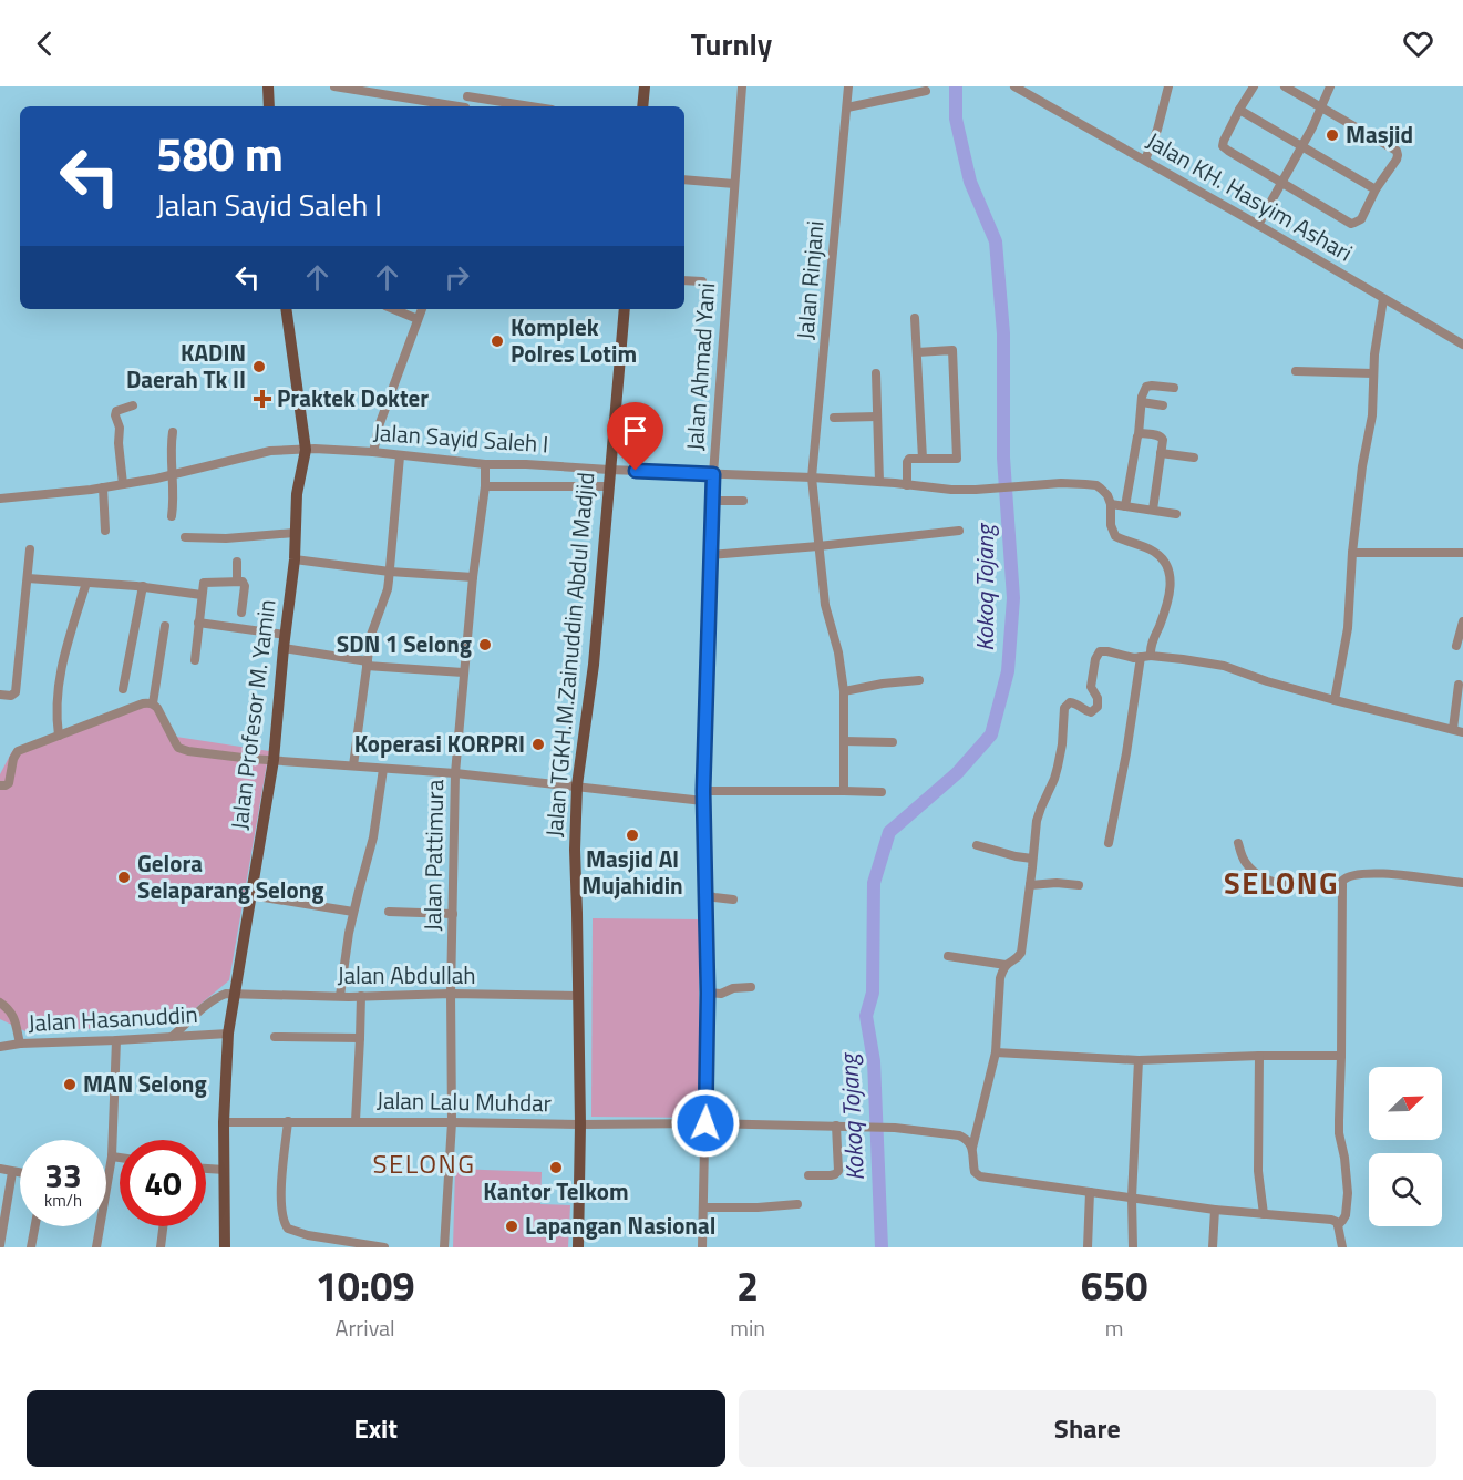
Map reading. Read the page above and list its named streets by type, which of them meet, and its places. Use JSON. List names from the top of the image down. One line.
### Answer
{"streets":{"main road":["Jalan TGKH.M.Zainuddin Abdul Madjid","Jalan Profesor M. Yamin"],"street":["Jalan KH. Hasyim Ashari","Jalan Rinjani","Jalan Ahmad Yani","Jalan Sayid Saleh I","Jalan Pattimura","Jalan Abdullah","Jalan Hasanuddin","Jalan Lalu Muhdar"]},"crossings":[["Jalan Rinjani","Jalan Sayid Saleh I"],["Jalan Ahmad Yani","Jalan Sayid Saleh I"],["Jalan Ahmad Yani","Jalan Lalu Muhdar"],["Jalan Sayid Saleh I","Jalan TGKH.M.Zainuddin Abdul Madjid"],["Jalan Sayid Saleh I","Jalan Profesor M. Yamin"],["Jalan Sayid Saleh I","Jalan Pattimura"],["Jalan TGKH.M.Zainuddin Abdul Madjid","Jalan Abdullah"],["Jalan TGKH.M.Zainuddin Abdul Madjid","Jalan Lalu Muhdar"],["Jalan Profesor M. Yamin","Jalan Abdullah"],["Jalan Profesor M. Yamin","Jalan Hasanuddin"],["Jalan Profesor M. Yamin","Jalan Lalu Muhdar"],["Jalan Pattimura","Jalan Abdullah"],["Jalan Pattimura","Jalan Lalu Muhdar"]],"districts":["SELONG","SELONG"],"water":["Kokoq Tojang"],"places":{"other":["Masjid","Komplek Polres Lotim","KADIN Daerah Tk II","SDN 1 Selong","Koperasi KORPRI","Masjid Al Mujahidin","Gelora Selaparang Selong","MAN Selong","Kantor Telkom","Lapangan Nasional"],"health":["Praktek Dokter"]},"north":"top right","page":{"header":"Turnly","turn":["580 m","Jalan Sayid Saleh I"],"speed":"33 km/h","limit":"40","eta":["10:09","Arrival","2","min","650","m"],"buttons":["Exit","Share"]}}
